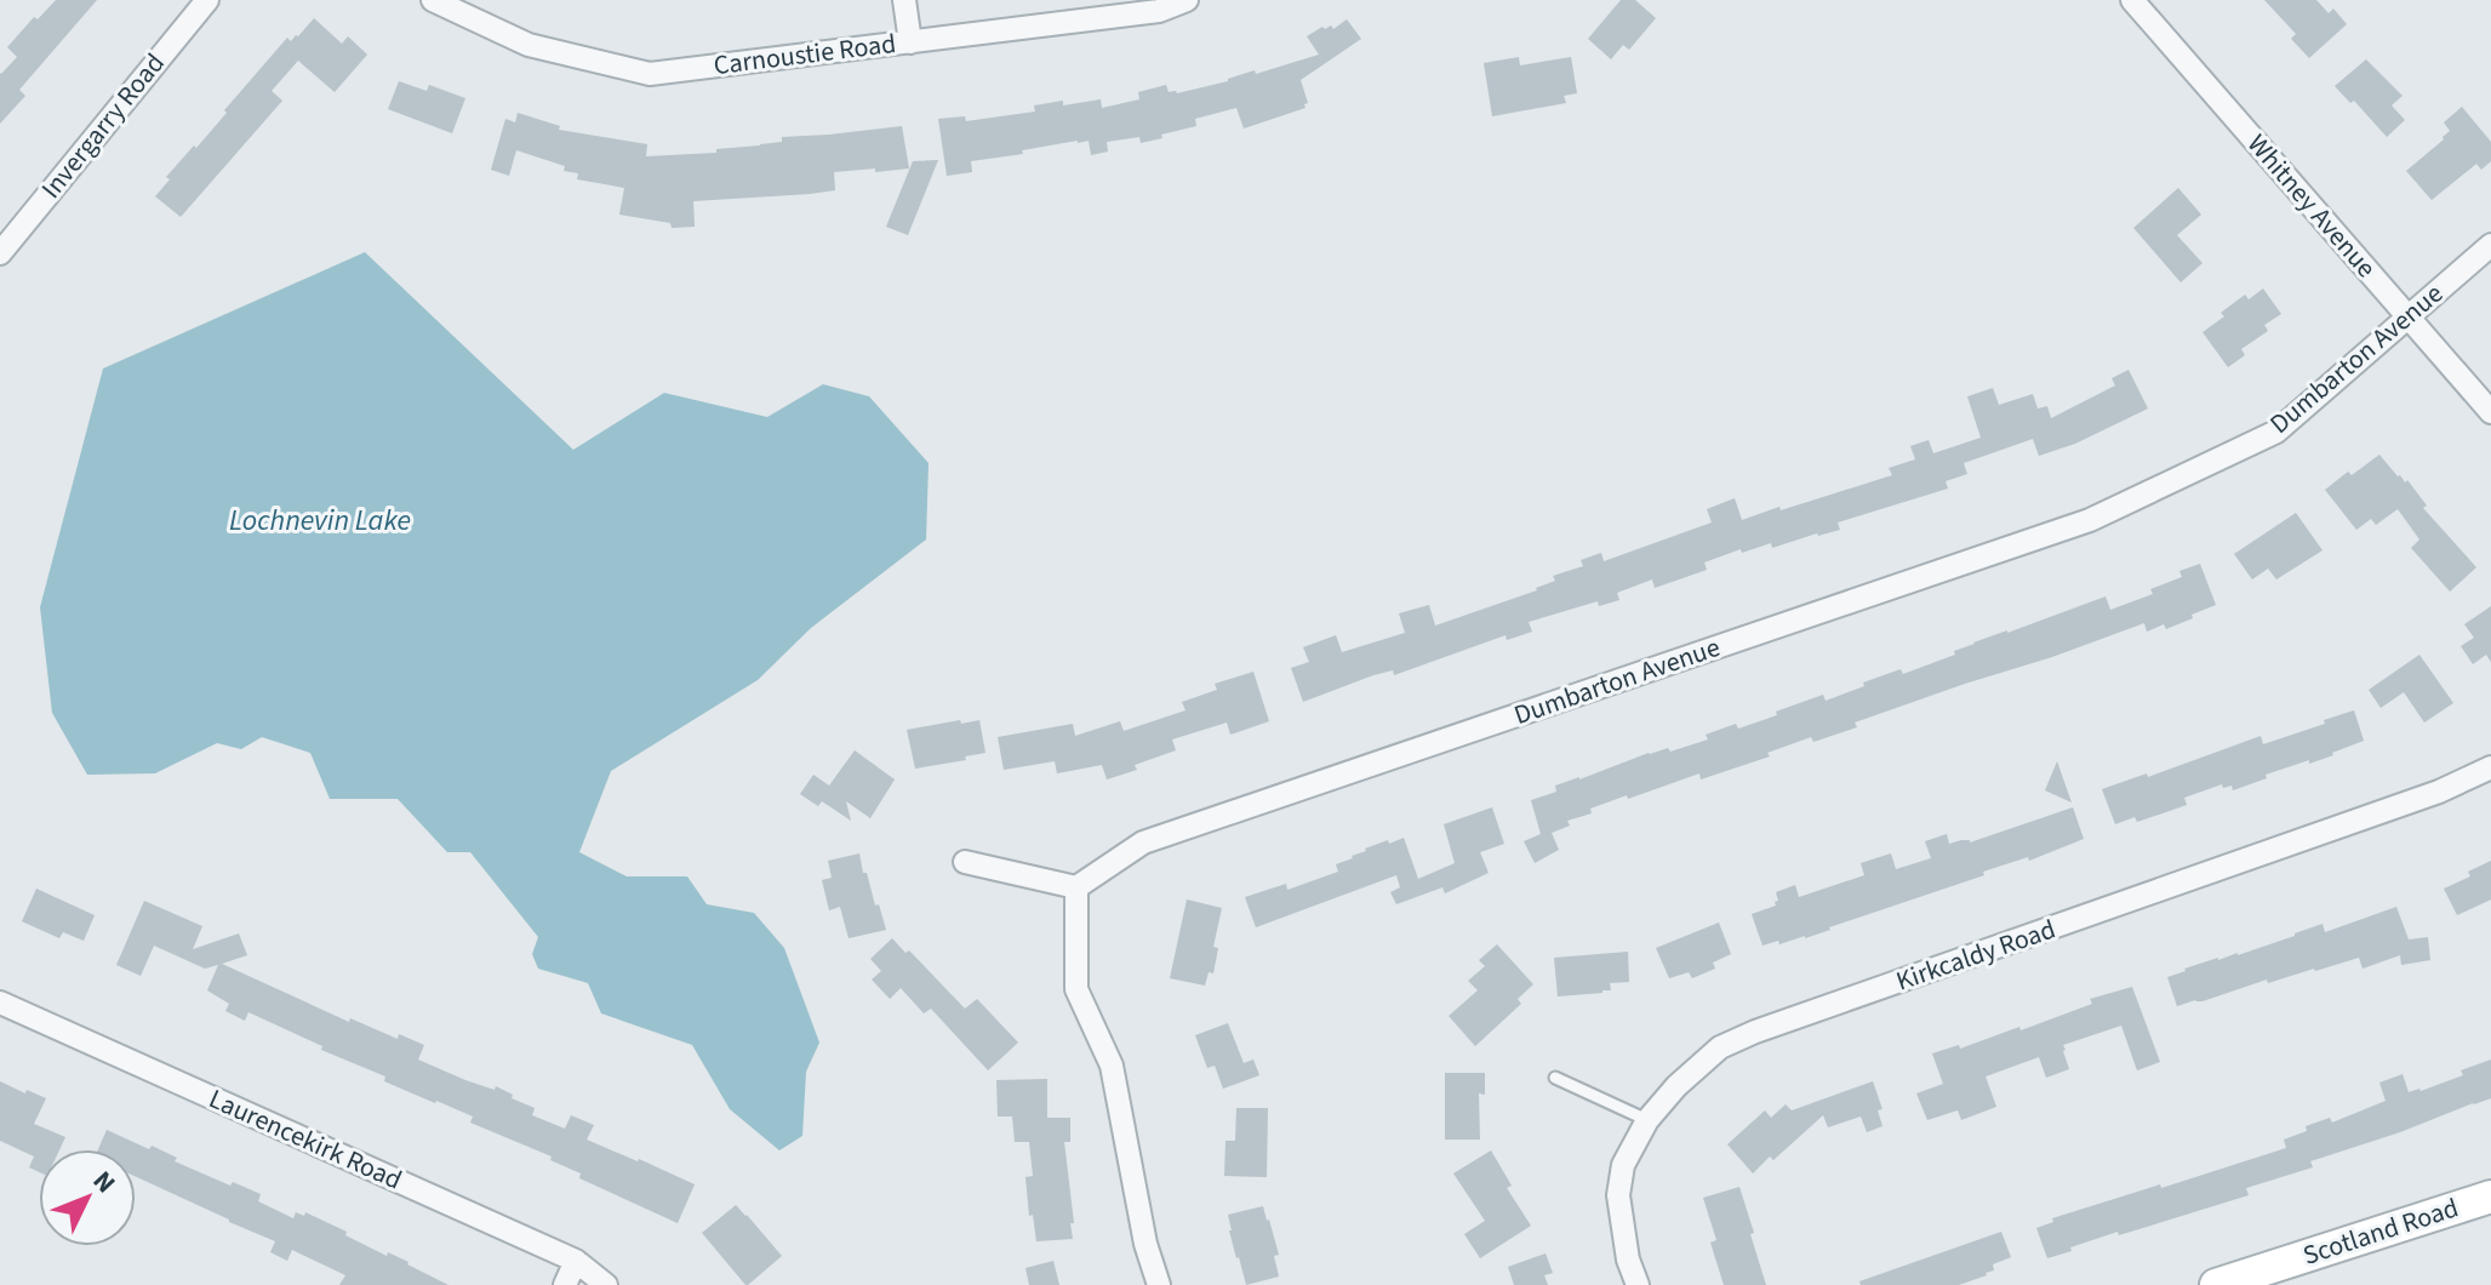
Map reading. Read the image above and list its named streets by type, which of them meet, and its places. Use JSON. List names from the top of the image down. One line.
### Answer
{"streets":{"street":["Carnoustie Road","Invergarry Road","Whitney Avenue","Dumbarton Avenue","Kirkcaldy Road","Laurencekirk Road","Scotland Road"]},"crossings":[["Whitney Avenue","Dumbarton Avenue"]],"water":["Lochnevin Lake"],"north":"top right"}
